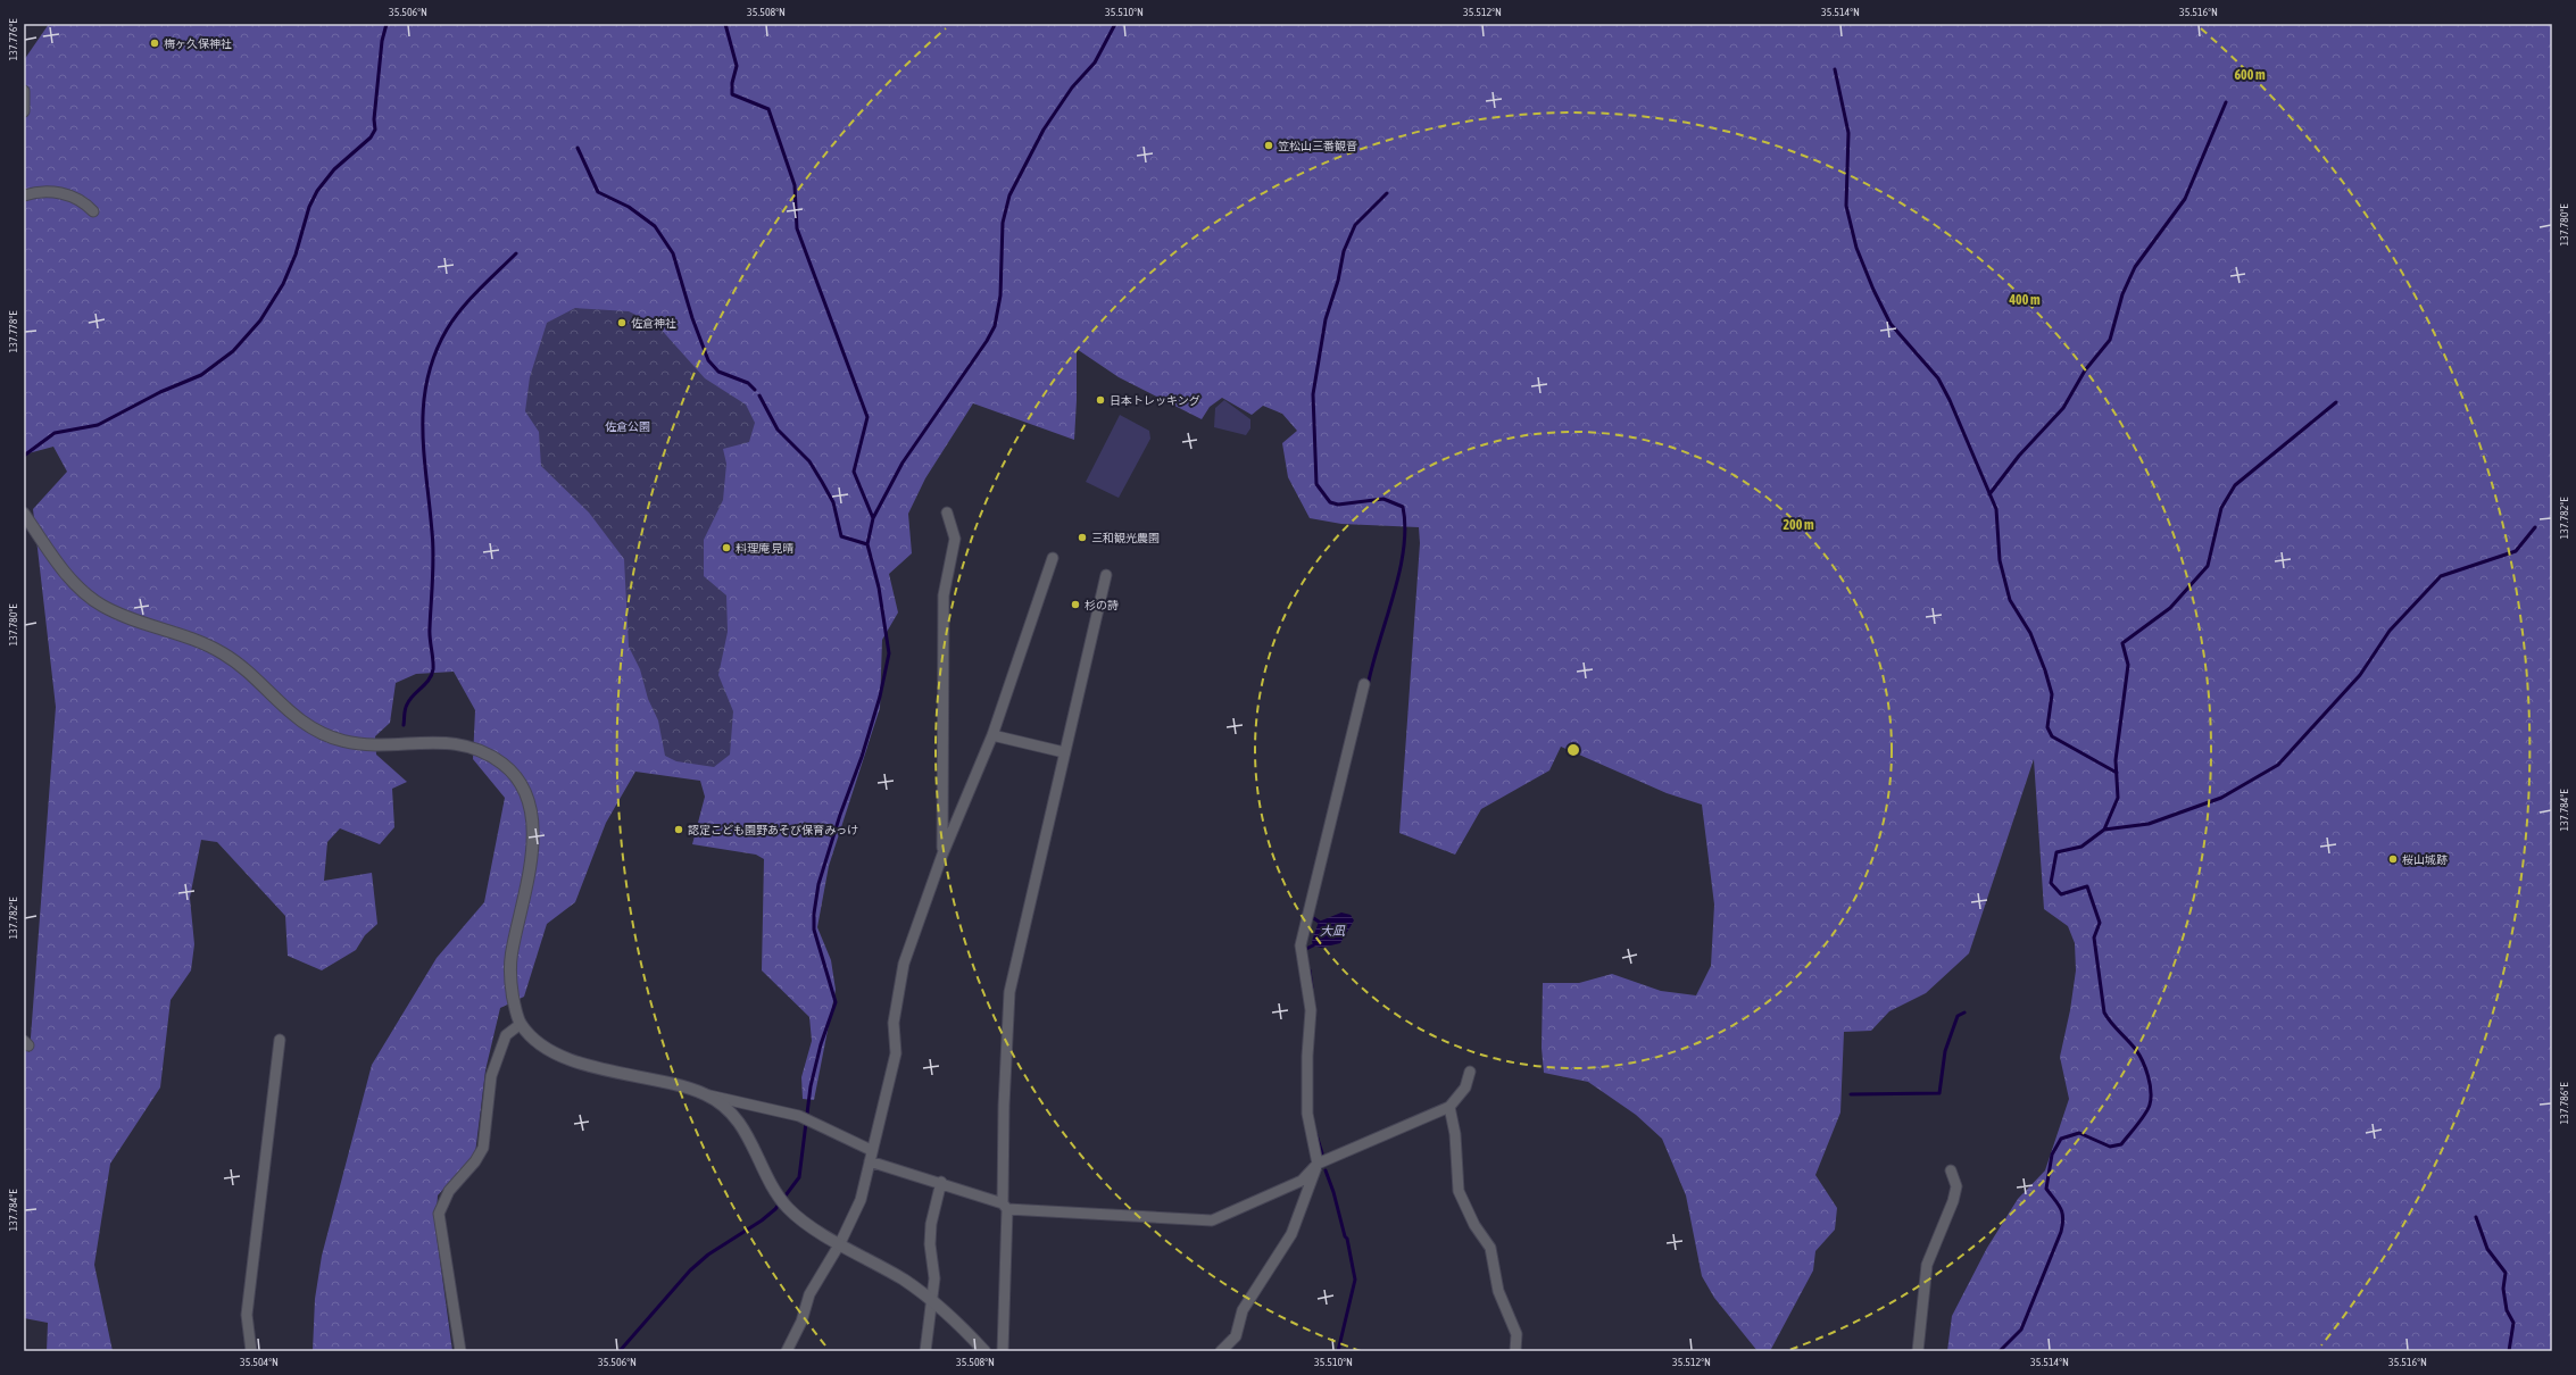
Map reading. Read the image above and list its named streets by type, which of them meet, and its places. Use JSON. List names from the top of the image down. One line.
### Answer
{"water":["大凪"],"parks":["佐倉公園"],"places":["梅ヶ久保神社","笠松山三番観音","佐倉神社","日本トレッキング","三和観光農園","料理庵 見晴","杉の詩","認定こども園野あそび保育みっけ","桜山城跡"],"coordinates":["35.506°N","35.508°N","35.510°N","35.512°N","35.514°N","35.516°N","137.776°E","137.780°E","137.778°E","137.782°E","137.784°E","137.786°E","35.504°N"],"rings":["600 m","400 m","200 m"]}
